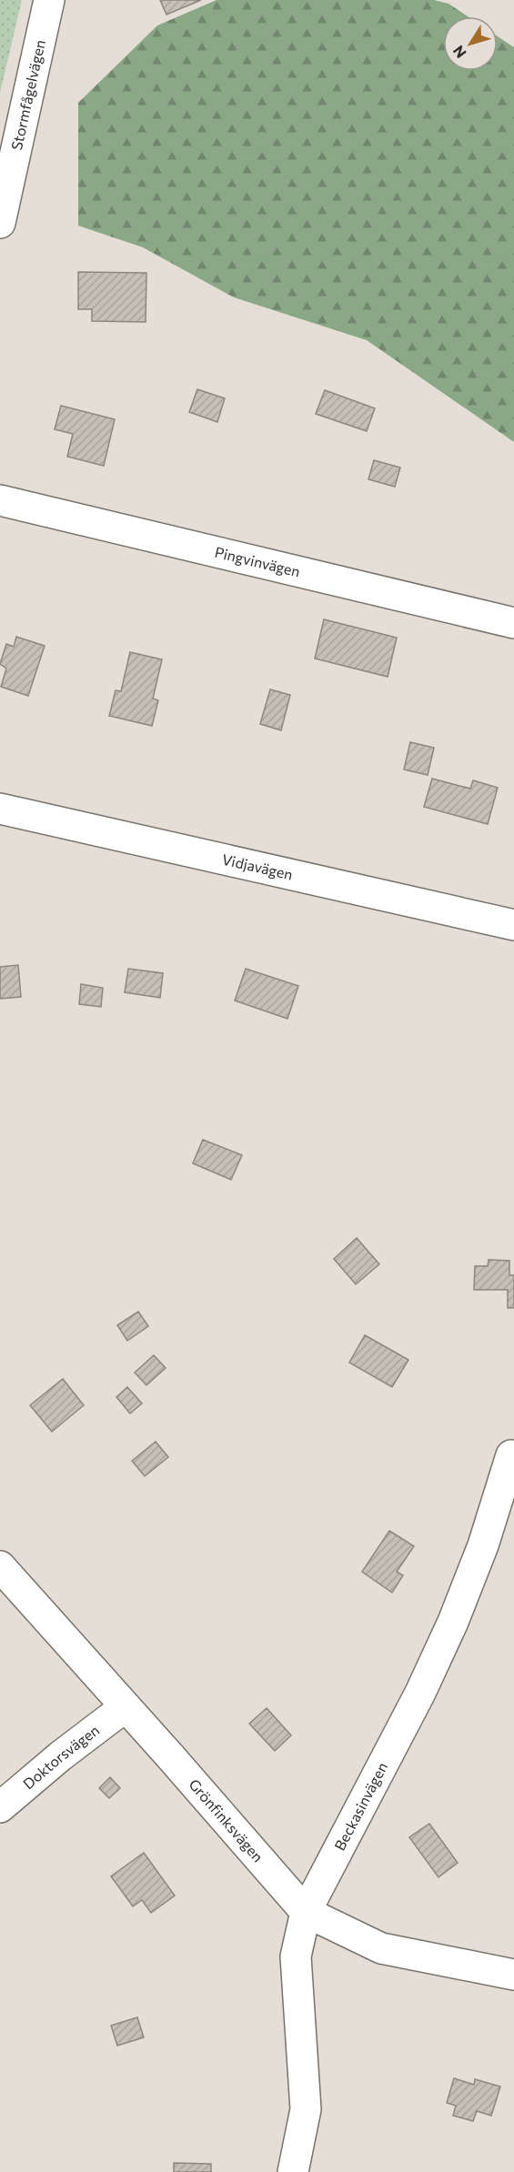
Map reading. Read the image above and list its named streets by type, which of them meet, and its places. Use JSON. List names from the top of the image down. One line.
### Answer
{"streets":{"street":["Stormfågelvägen","Pingvinvägen","Vidjavägen","Doktorsvägen","Beckasinvägen","Grönfinksvägen"]},"crossings":[["Doktorsvägen","Grönfinksvägen"],["Beckasinvägen","Grönfinksvägen"]],"north":"bottom left"}
